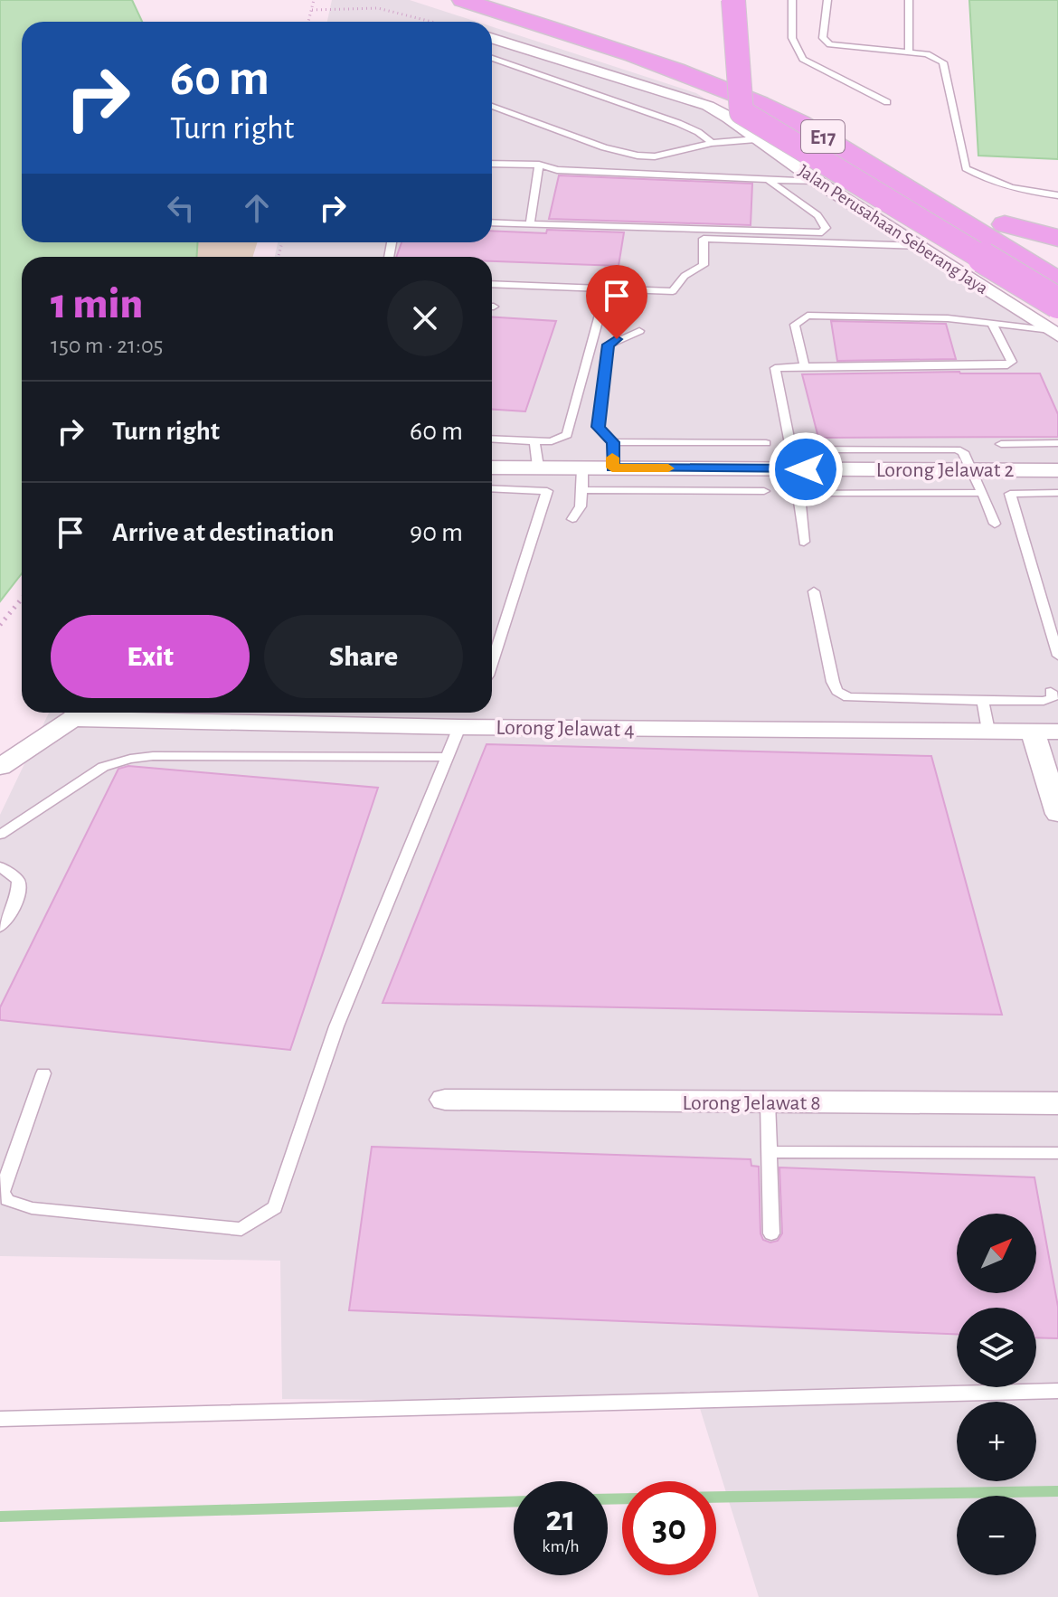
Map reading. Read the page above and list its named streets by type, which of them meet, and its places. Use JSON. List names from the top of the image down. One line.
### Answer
{"streets":{"highway":["E17"],"street":["Jalan Perusahaan Seberang Jaya","Lorong Jelawat 2","Lorong Jelawat 4","Lorong Jelawat 8"]},"north":"top right","page":{"turn":["60 m","Turn right"],"heading":["1 min","150 m · 21:05"],"list":[{"name":"Turn right","value":"60 m"},{"name":"Arrive at destination","value":"90 m"}],"buttons":["Exit","Share"],"map_buttons":["+","−"],"speed":"21 km/h","limit":"30"}}
